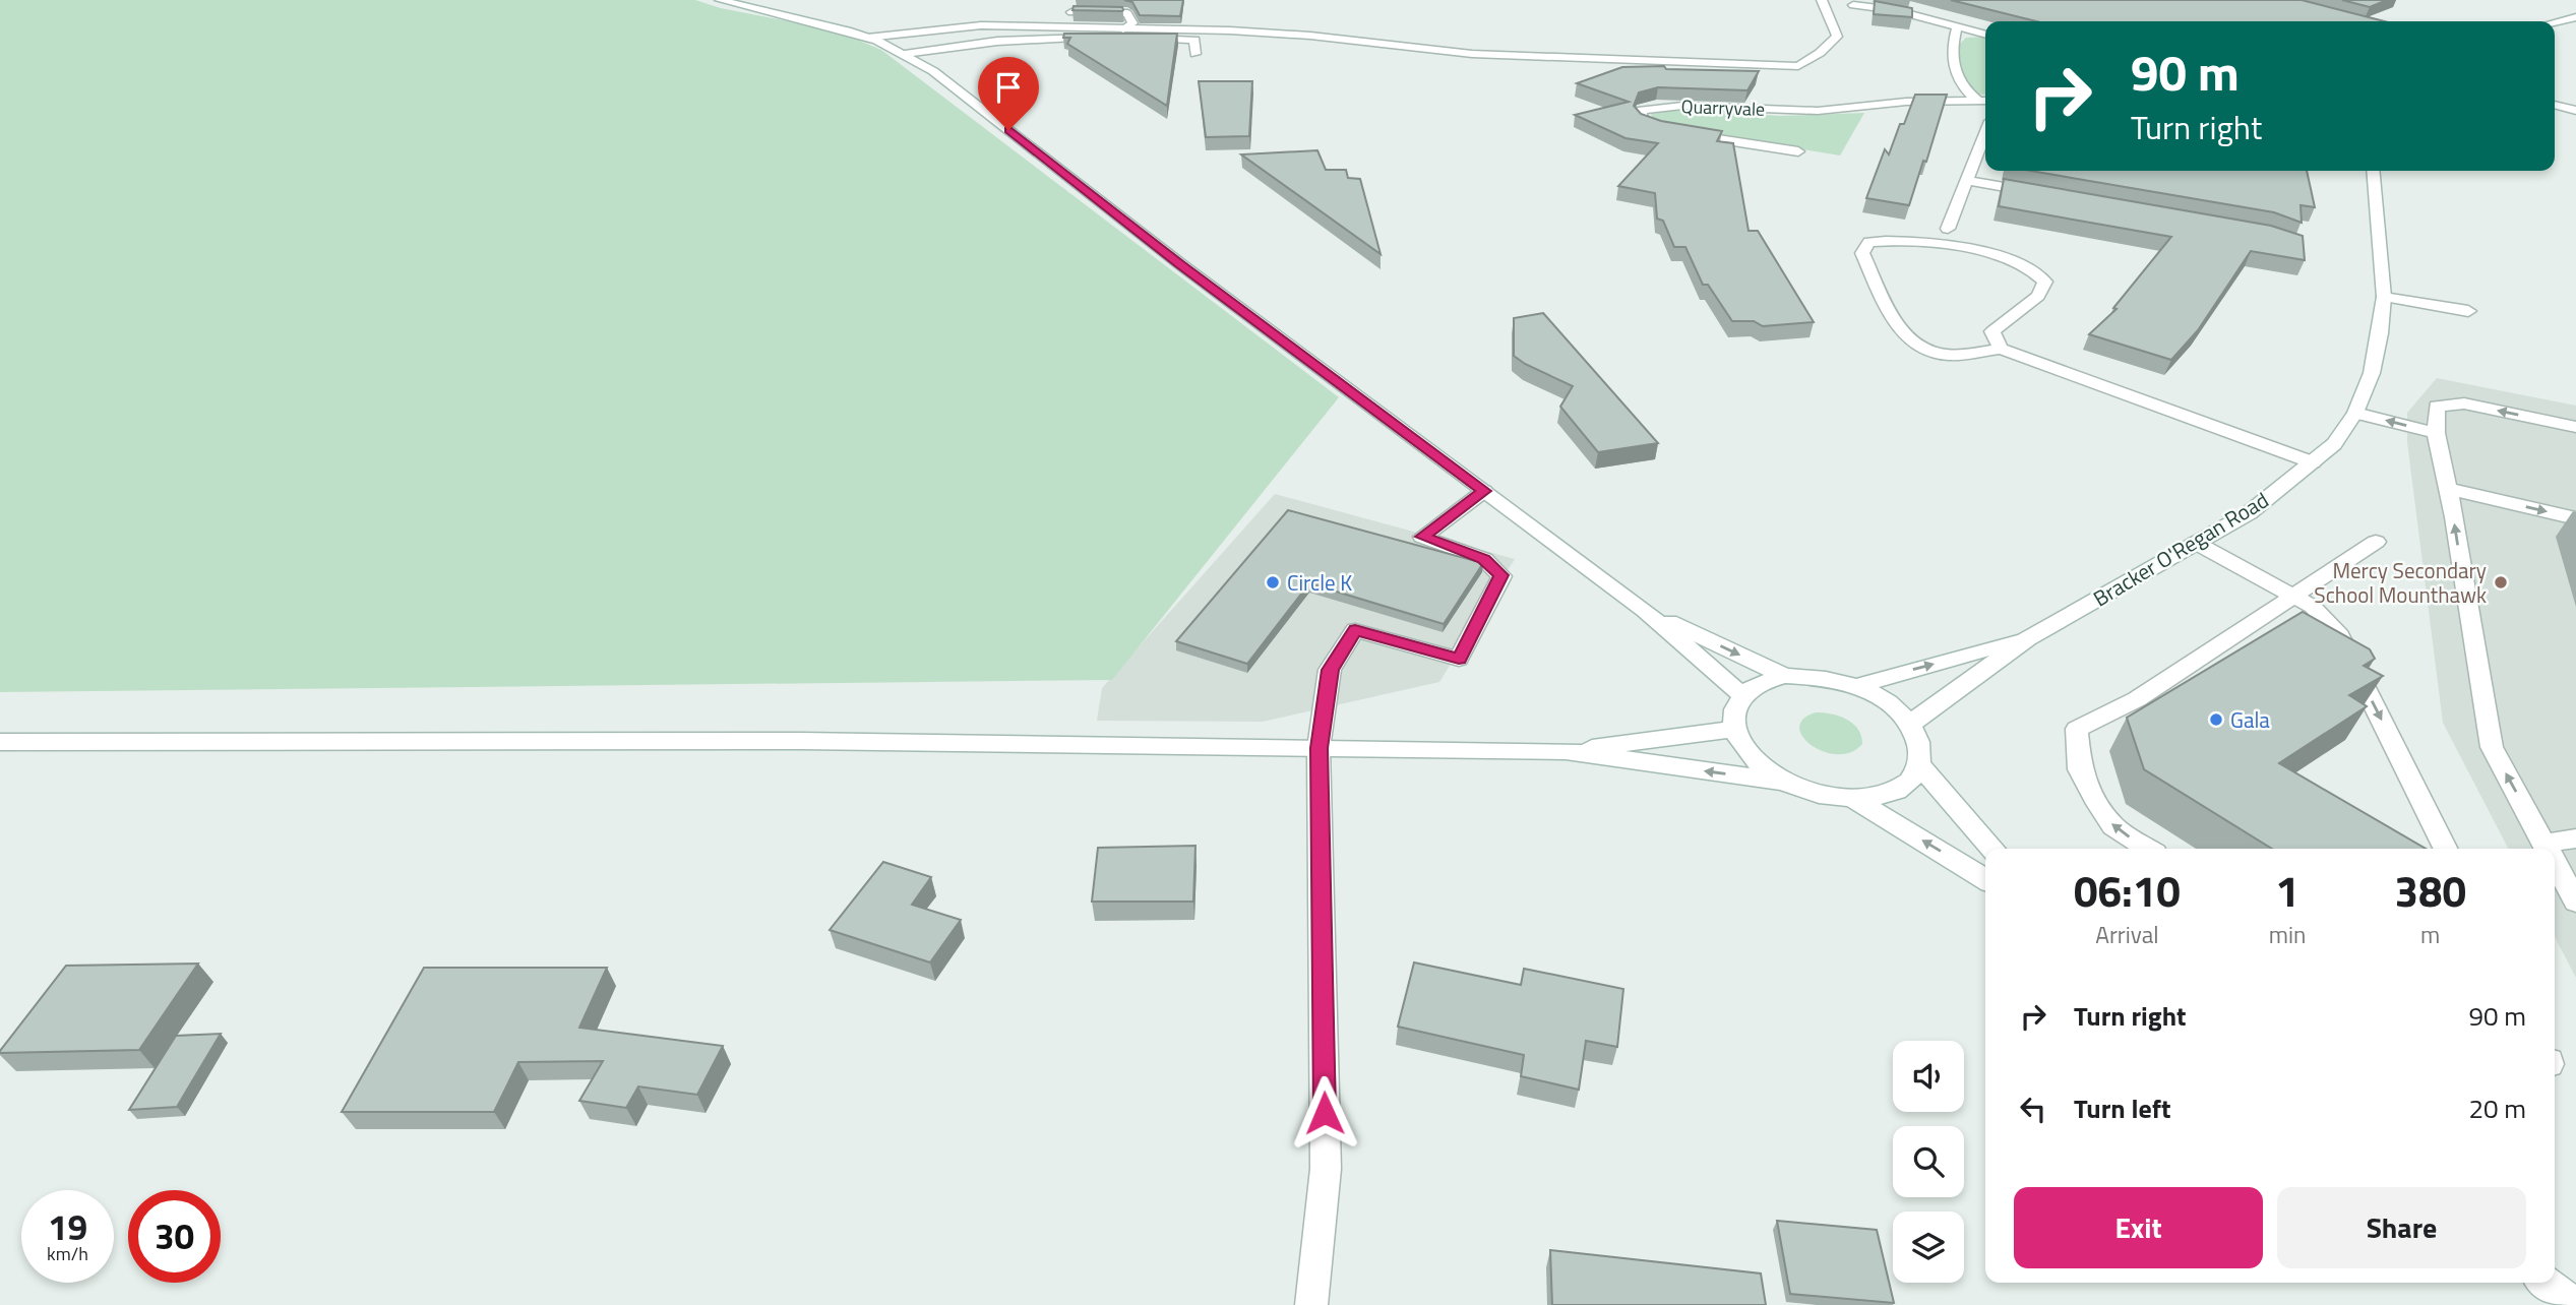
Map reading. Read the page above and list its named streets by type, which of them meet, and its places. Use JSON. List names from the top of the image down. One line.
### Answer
{"streets":{"main road":["Quarryvale","Bracker O'Regan Road"]},"places":["Circle K","Mercy Secondary School Mounthawk","Gala"],"page":{"turn":["90 m","Turn right"],"eta":["06:10","Arrival","1","min","380","m"],"list":[{"name":"Turn right","value":"90 m"},{"name":"Turn left","value":"20 m"}],"buttons":["Exit","Share"],"speed":"19 km/h","limit":"30"}}
